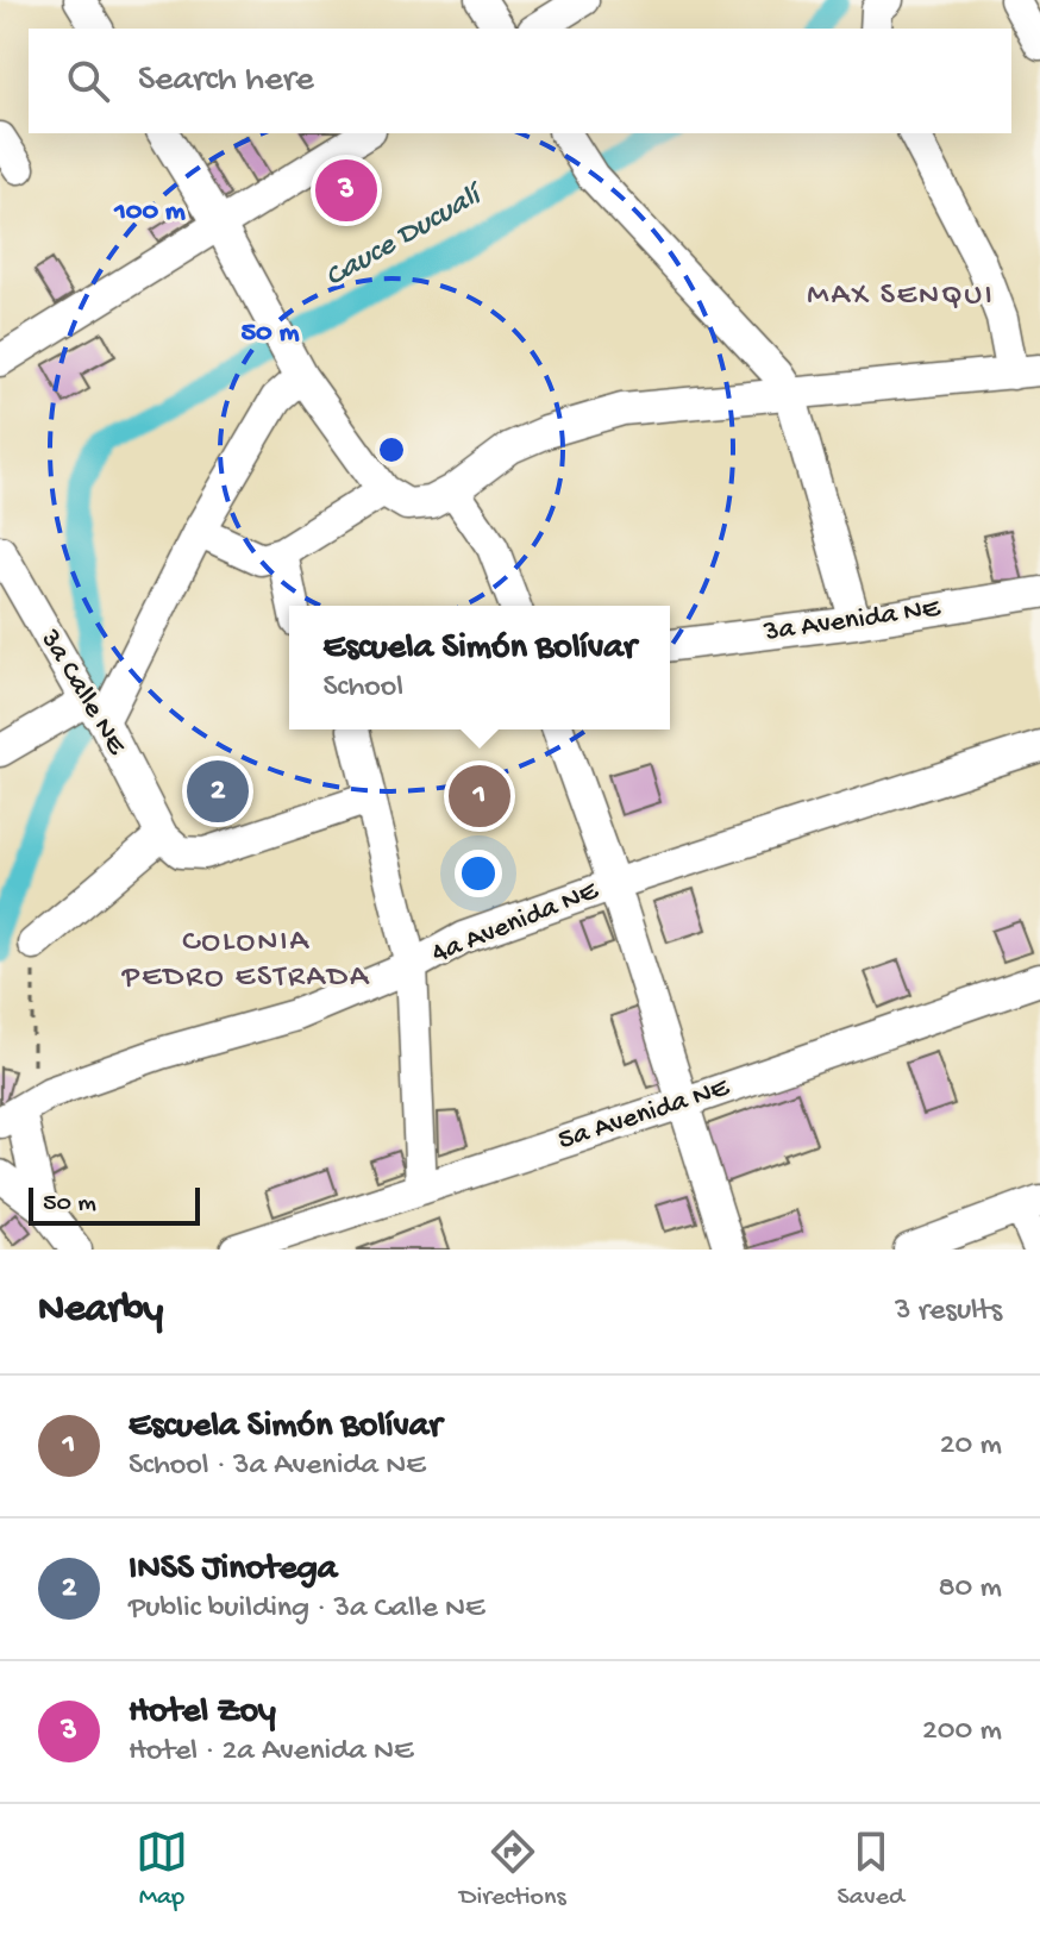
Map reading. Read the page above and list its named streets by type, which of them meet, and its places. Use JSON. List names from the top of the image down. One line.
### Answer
{"streets":{"street":["3a Avenida NE","3a Calle NE","4a Avenida NE","5a Avenida NE"]},"districts":["MAX SENQUI","COLONIA PEDRO ESTRADA"],"water":["Cauce Ducualí"],"scale_bar":"50 m","page":{"search":"Search here","pins":["3","2","1"],"popup":["Escuela Simón Bolívar","School"],"scale":"50 m","heading":["Nearby","3 results"],"list":[{"mark":"1","name":"Escuela Simón Bolívar","note":"School · 3a Avenida NE","value":"20 m"},{"mark":"2","name":"INSS Jinotega","note":"Public building · 3a Calle NE","value":"80 m"},{"mark":"3","name":"Hotel Zoy","note":"Hotel · 2a Avenida NE","value":"200 m"}],"nav":["Map","Directions","Saved"]},"rings":["100 m","50 m"]}
